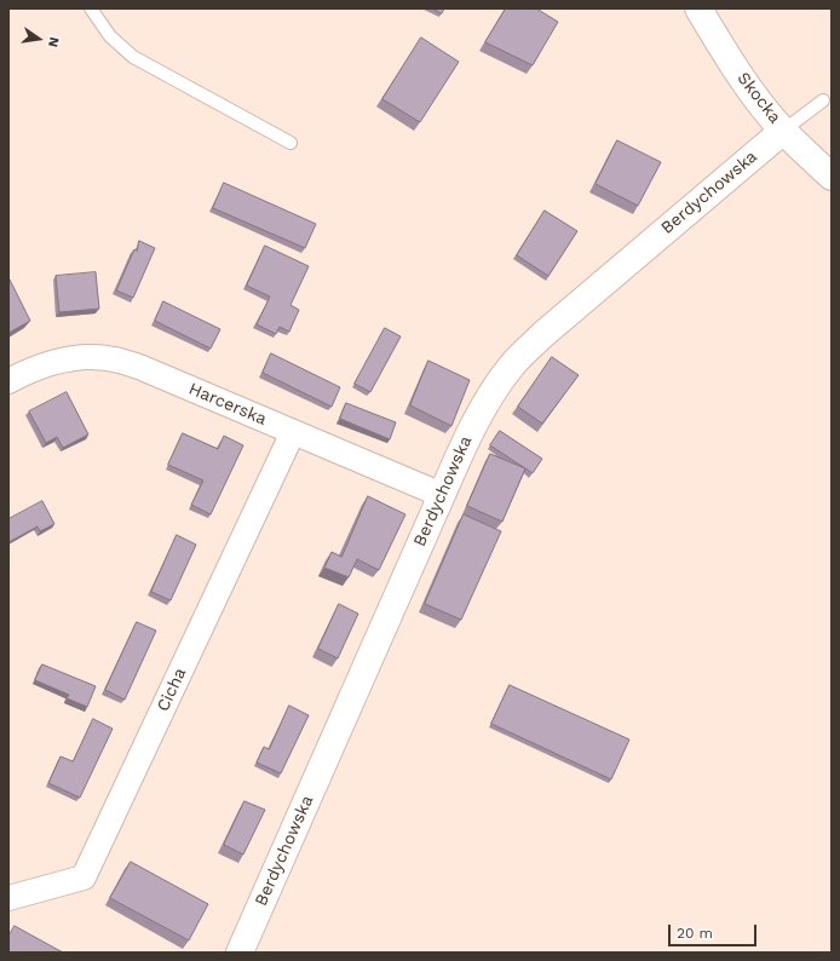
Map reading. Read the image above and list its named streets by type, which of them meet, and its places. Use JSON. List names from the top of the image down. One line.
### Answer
{"streets":{"street":["Skocka","Berdychowska","Harcerska","Cicha"]},"crossings":[["Skocka","Berdychowska"],["Berdychowska","Harcerska"],["Harcerska","Cicha"]],"scale_bar":"20 m","north":"right"}
